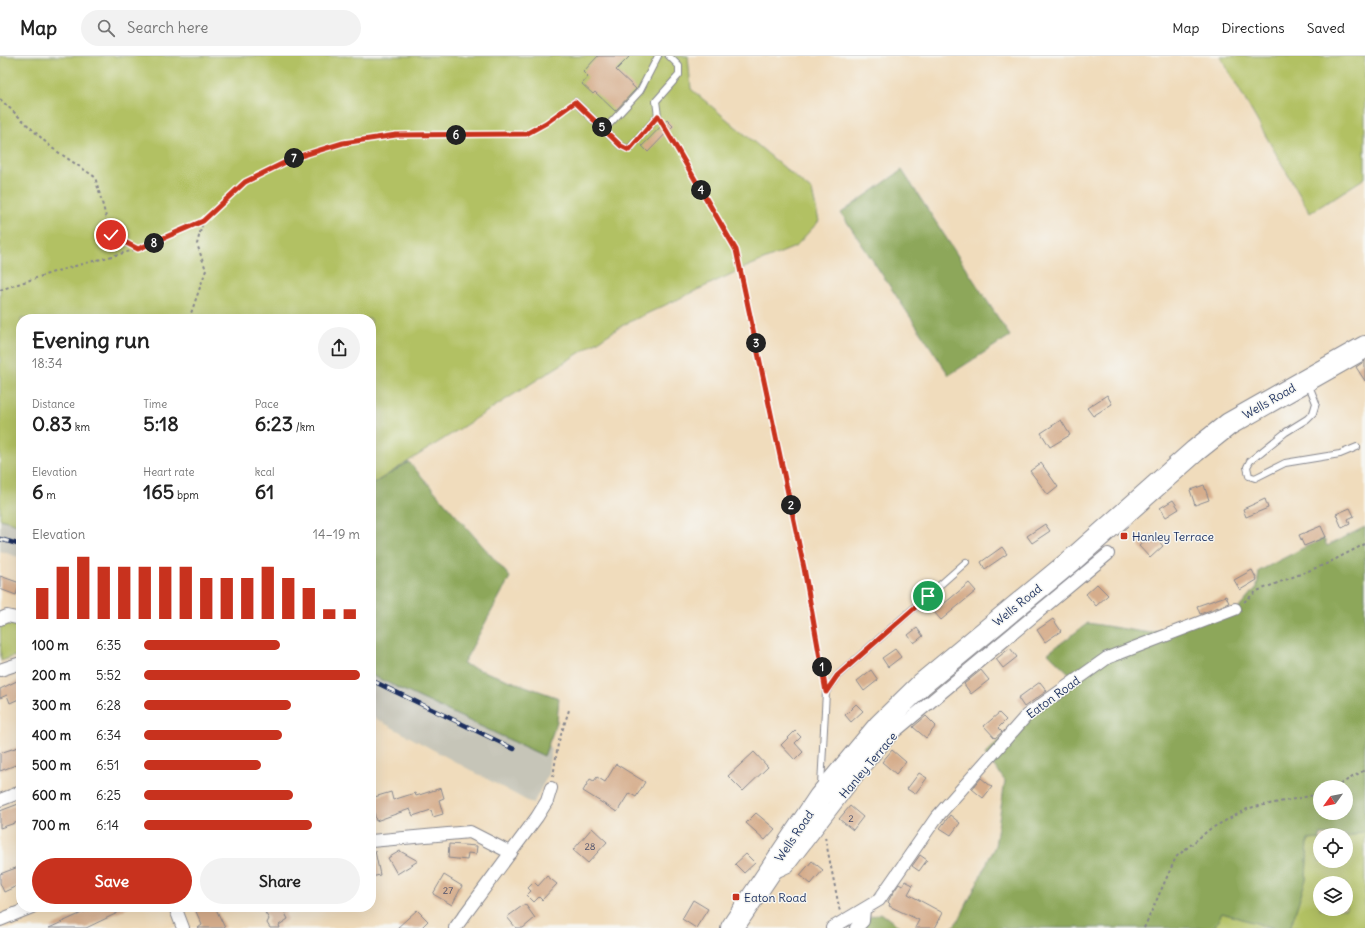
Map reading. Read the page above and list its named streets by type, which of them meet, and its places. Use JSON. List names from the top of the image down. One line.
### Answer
{"streets":{"highway":["Wells Road"],"street":["Eaton Road","Hanley Terrace"]},"crossings":[["Wells Road","Hanley Terrace"]],"places":{"transit":["Hanley Terrace","Eaton Road"]},"house_numbers":["2","28","27"],"north":"bottom left","page":{"header":"Map","search":"Search here","nav":["Map","Directions","Saved"],"pins":["5","6","7","4","8","3","2","1"],"heading":["Evening run","18:34"],"stats":[["Distance","0.83 km"],["Time","5:18"],["Pace","6:23 /km"],["Elevation","6 m"],["Heart rate","165 bpm"],["kcal","61"]],"chart":["Elevation","14–19 m"],"list":[{"name":"100 m","note":"6:35"},{"name":"200 m","note":"5:52"},{"name":"300 m","note":"6:28"},{"name":"400 m","note":"6:34"},{"name":"500 m","note":"6:51"},{"name":"600 m","note":"6:25"},{"name":"700 m","note":"6:14"}],"buttons":["Save","Share"]}}
